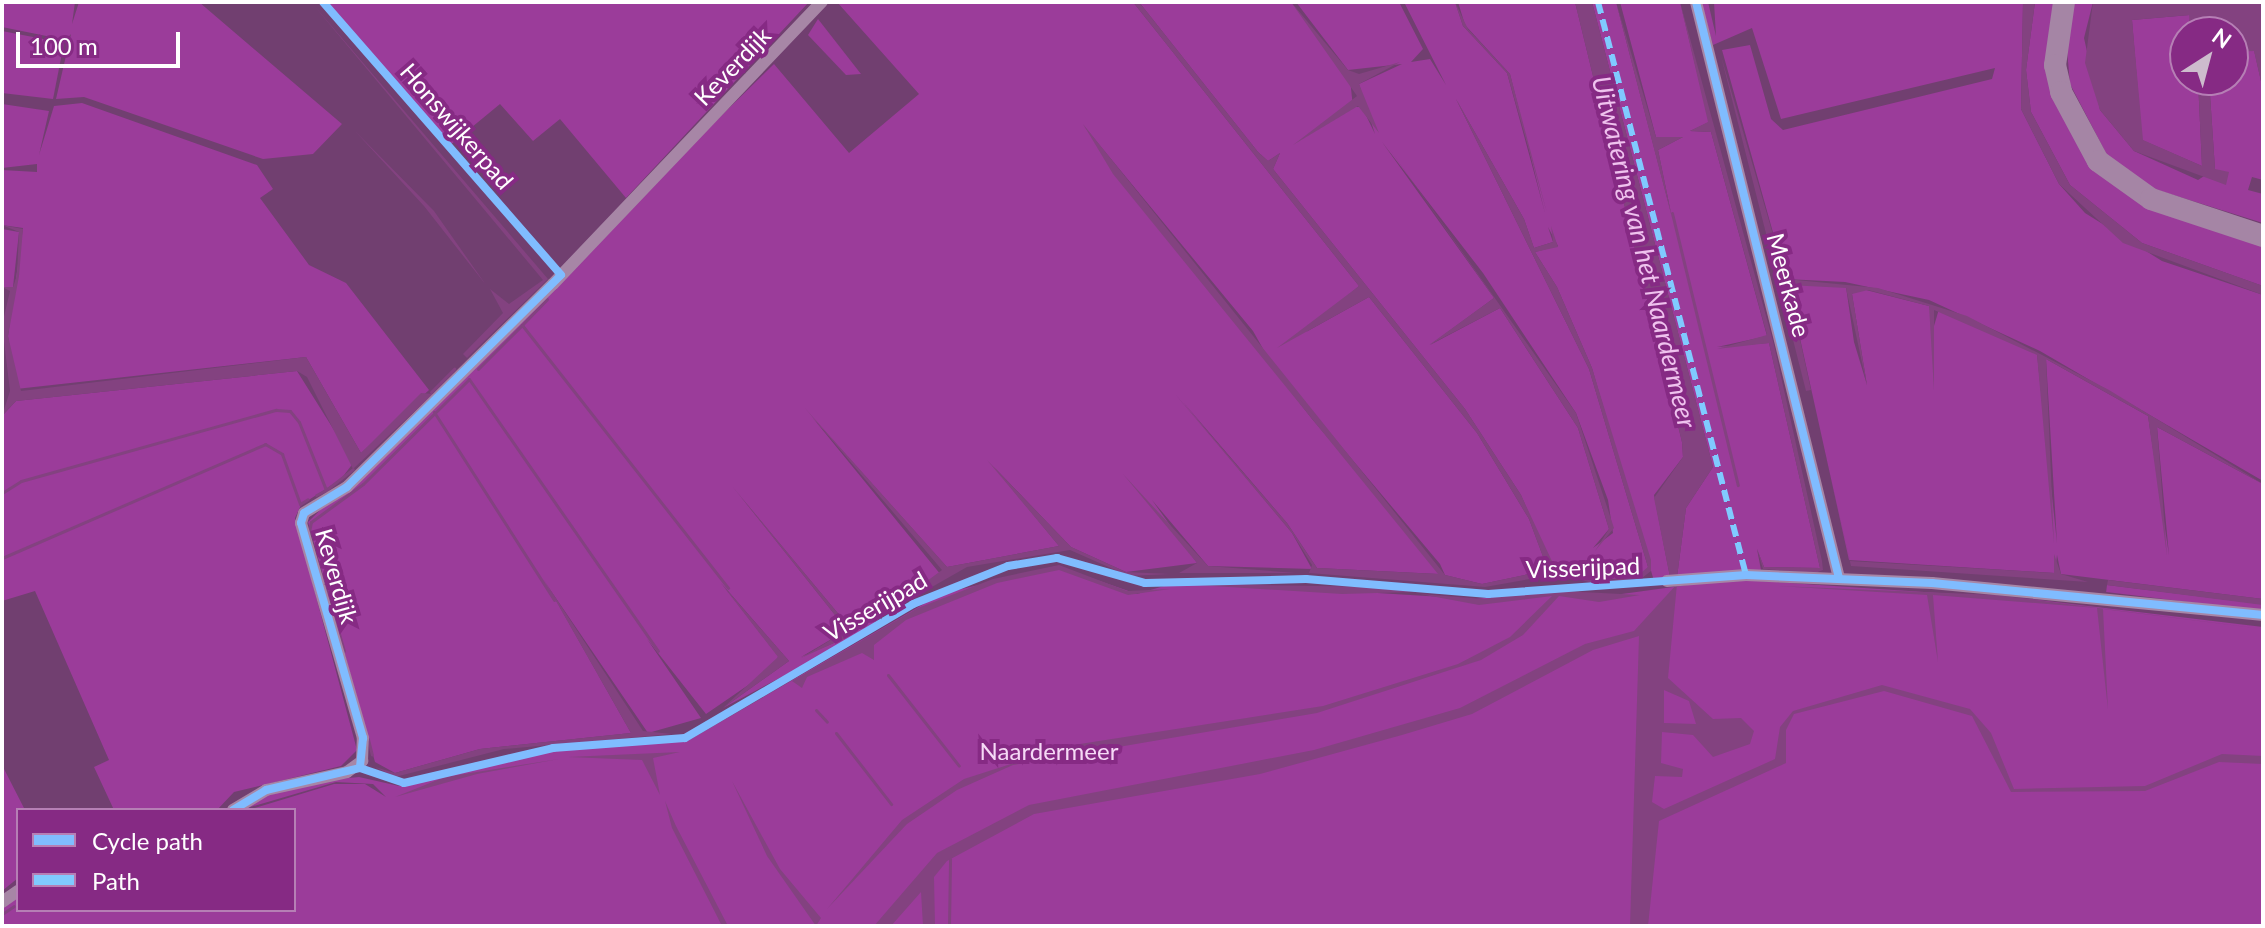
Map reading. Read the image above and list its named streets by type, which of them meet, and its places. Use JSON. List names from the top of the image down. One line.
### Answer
{"streets":{"street":["Keverdijk","Meerkade"],"cycle path":["Honswijkerpad","Visserijpad"]},"water":["Uitwatering van het Naardermeer"],"parks":["Naardermeer"],"legend":["Cycle path","Path"],"scale_bar":"100 m","north":"top right"}
